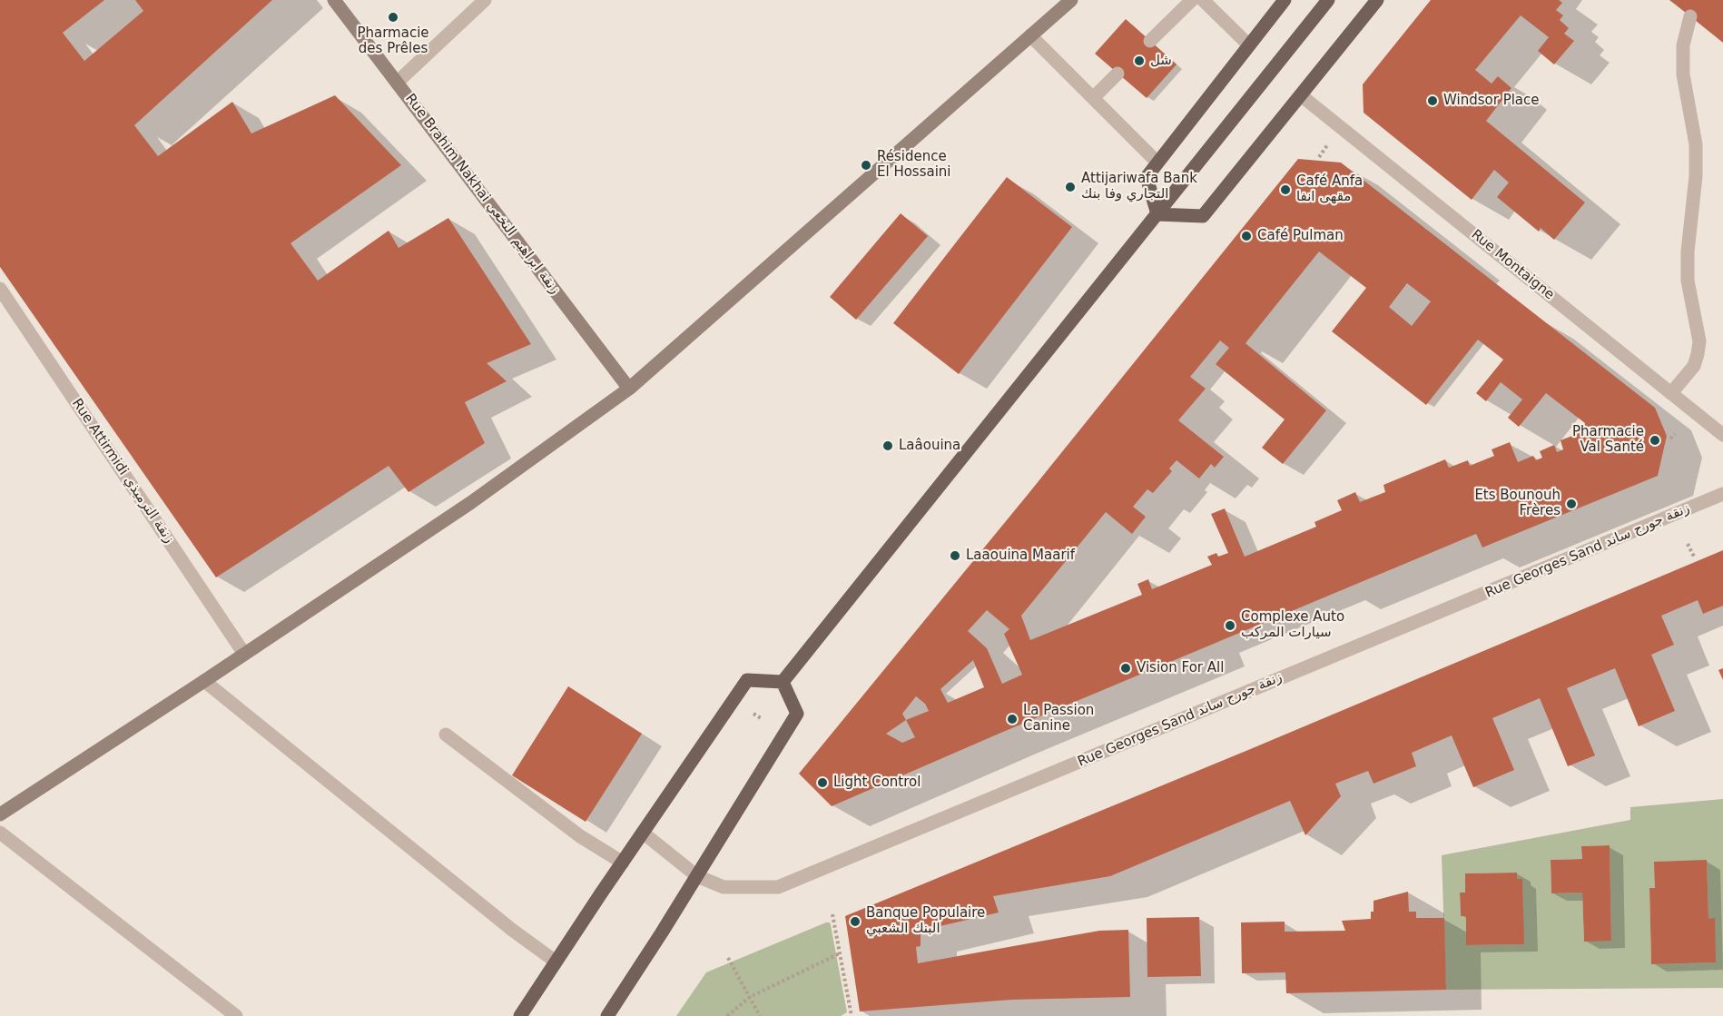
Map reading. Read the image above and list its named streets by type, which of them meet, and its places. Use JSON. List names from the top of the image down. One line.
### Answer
{"streets":{"main road":["Rue Brahim Nakhai زنقة ابراهيم النخعي"],"street":["Rue Montaigne","Rue Attirmidi زنقة الترميذي","Rue Georges Sand زنقة جورج ساند"]},"places":["Pharmacie des Prêles","شل","Windsor Place","Résidence El Hossaini","Attijariwafa Bank التجاري وفا بنك","Café Anfa مقهى انفا","Café Pulman","Pharmacie Val Santé","Laâouina","Ets Bounouh Frères","Laaouina Maarif","Complexe Auto سيارات المركب","Vision For All","La Passion Canine","Light Control","Banque Populaire البنك الشعبي"]}
